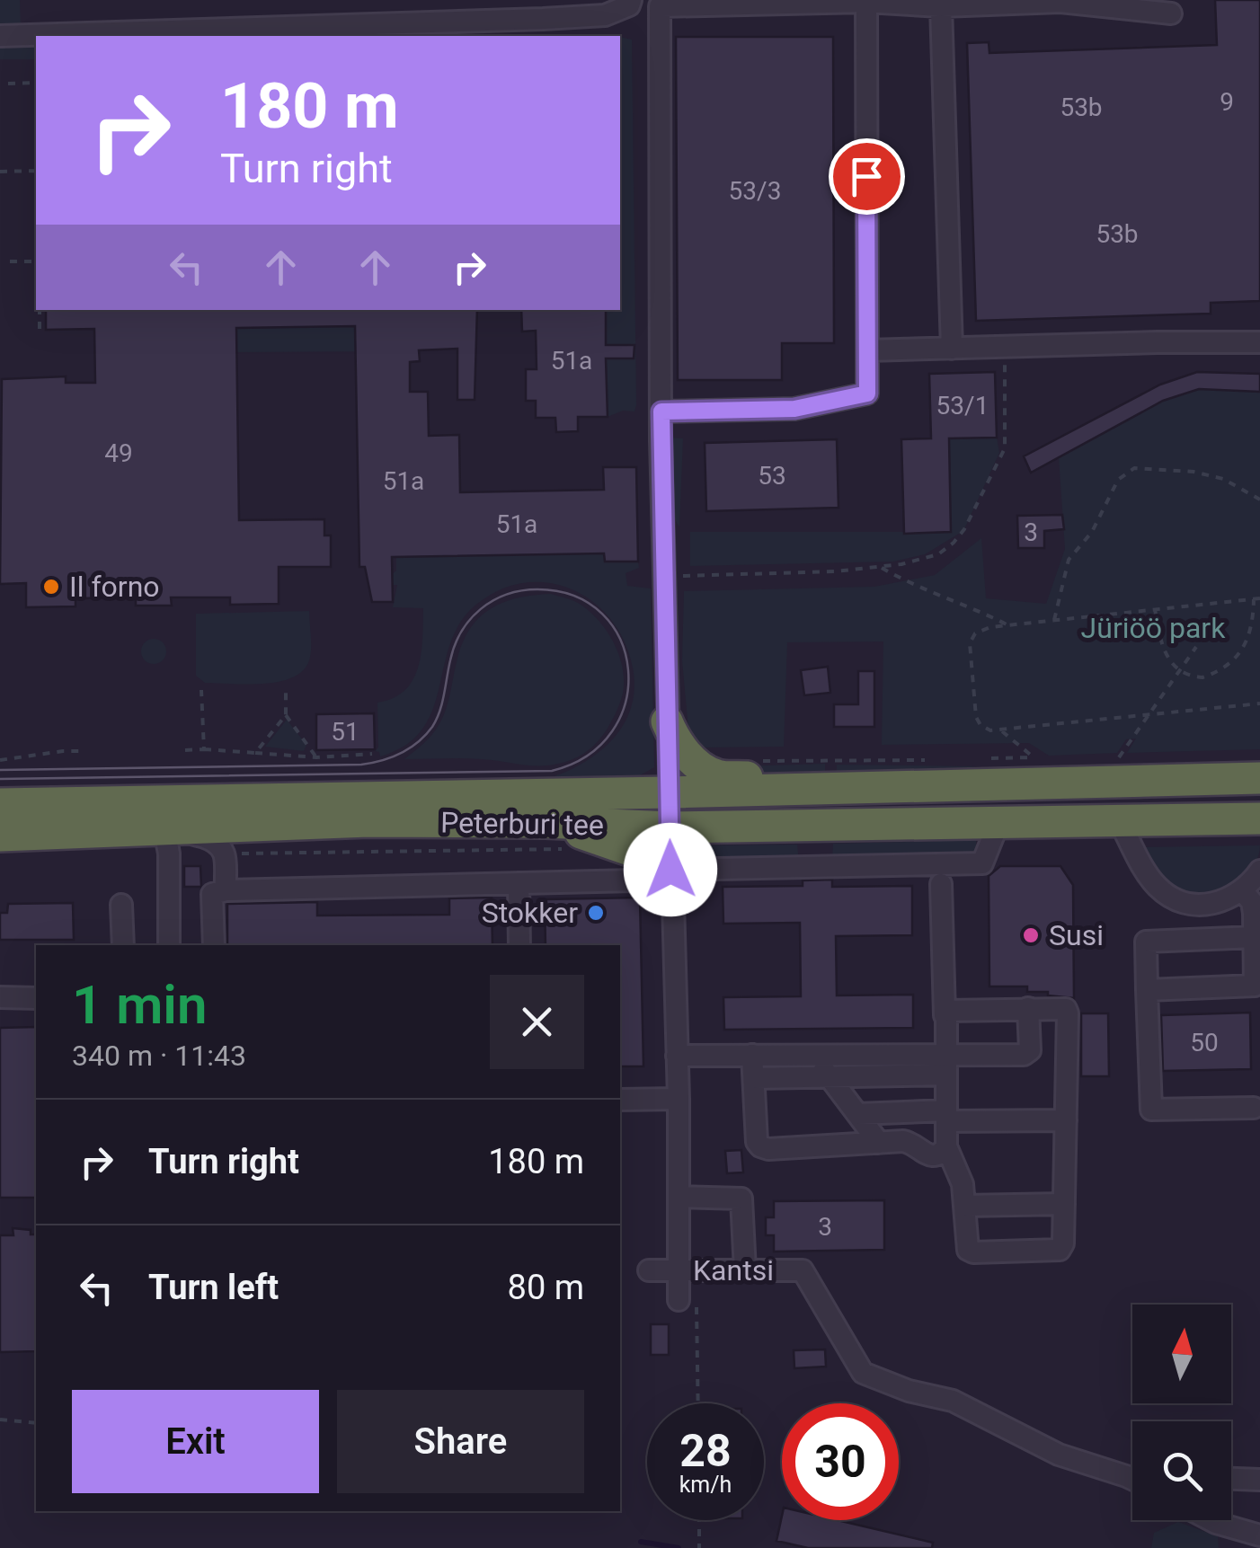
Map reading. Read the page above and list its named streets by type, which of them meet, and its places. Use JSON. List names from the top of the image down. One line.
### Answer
{"streets":{"highway":["Peterburi tee"],"street":["Kantsi"]},"crossings":[["Peterburi tee","Kantsi"]],"parks":["Jüriöö park"],"places":["Il forno","Stokker","Susi"],"house_numbers":["9","53b","53/3","53b","51a","53/1","49","53","51a","51a","3","51","50","3"],"north":"top","page":{"turn":["180 m","Turn right"],"heading":["1 min","340 m · 11:43"],"list":[{"name":"Turn right","value":"180 m"},{"name":"Turn left","value":"80 m"}],"buttons":["Exit","Share"],"speed":"28 km/h","limit":"30"}}
